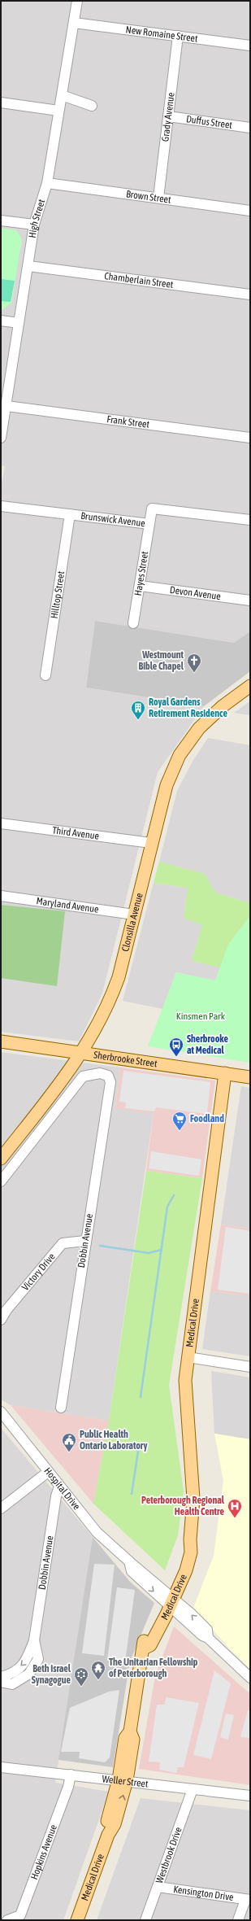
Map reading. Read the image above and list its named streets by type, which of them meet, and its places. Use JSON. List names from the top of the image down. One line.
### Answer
{"streets":{"main road":["Clonsilla Avenue","Sherbrooke Street","Medical Drive"],"street":["New Romaine Street","Grady Avenue","Duffus Street","Brown Street","High Street","Chamberlain Street","Frank Street","Brunswick Avenue","Hayes Street","Devon Avenue","Hilltop Street","Third Avenue","Maryland Avenue","Dobbin Avenue","Victory Drive","Hospital Drive","Weller Street","Hopkins Avenue","Westbrook Drive","Kensington Drive"]},"crossings":[["New Romaine Street","Grady Avenue"],["New Romaine Street","High Street"],["Grady Avenue","Duffus Street"],["Grady Avenue","Brown Street"],["Brown Street","High Street"],["High Street","Chamberlain Street"],["High Street","Frank Street"],["Brunswick Avenue","Hayes Street"],["Brunswick Avenue","Hilltop Street"],["Hayes Street","Devon Avenue"],["Third Avenue","Clonsilla Avenue"],["Maryland Avenue","Clonsilla Avenue"],["Clonsilla Avenue","Sherbrooke Street"],["Sherbrooke Street","Medical Drive"],["Dobbin Avenue","Victory Drive"],["Dobbin Avenue","Hospital Drive"],["Medical Drive","Hospital Drive"],["Medical Drive","Weller Street"],["Weller Street","Hopkins Avenue"],["Weller Street","Westbrook Drive"],["Westbrook Drive","Kensington Drive"]],"parks":["Kinsmen Park"],"places":{"church":["Westmount Bible Chapel"],"building":["Royal Gardens Retirement Residence"],"bus stop":["Sherbrooke at Medical"],"supermarket":["Foodland"],"public building":["Public Health Ontario Laboratory"],"hospital":["Peterborough Regional Health Centre"],"temple":["The Unitarian Fellowship of Peterborough"],"synagogue":["Beth Israel Synagogue"]}}
